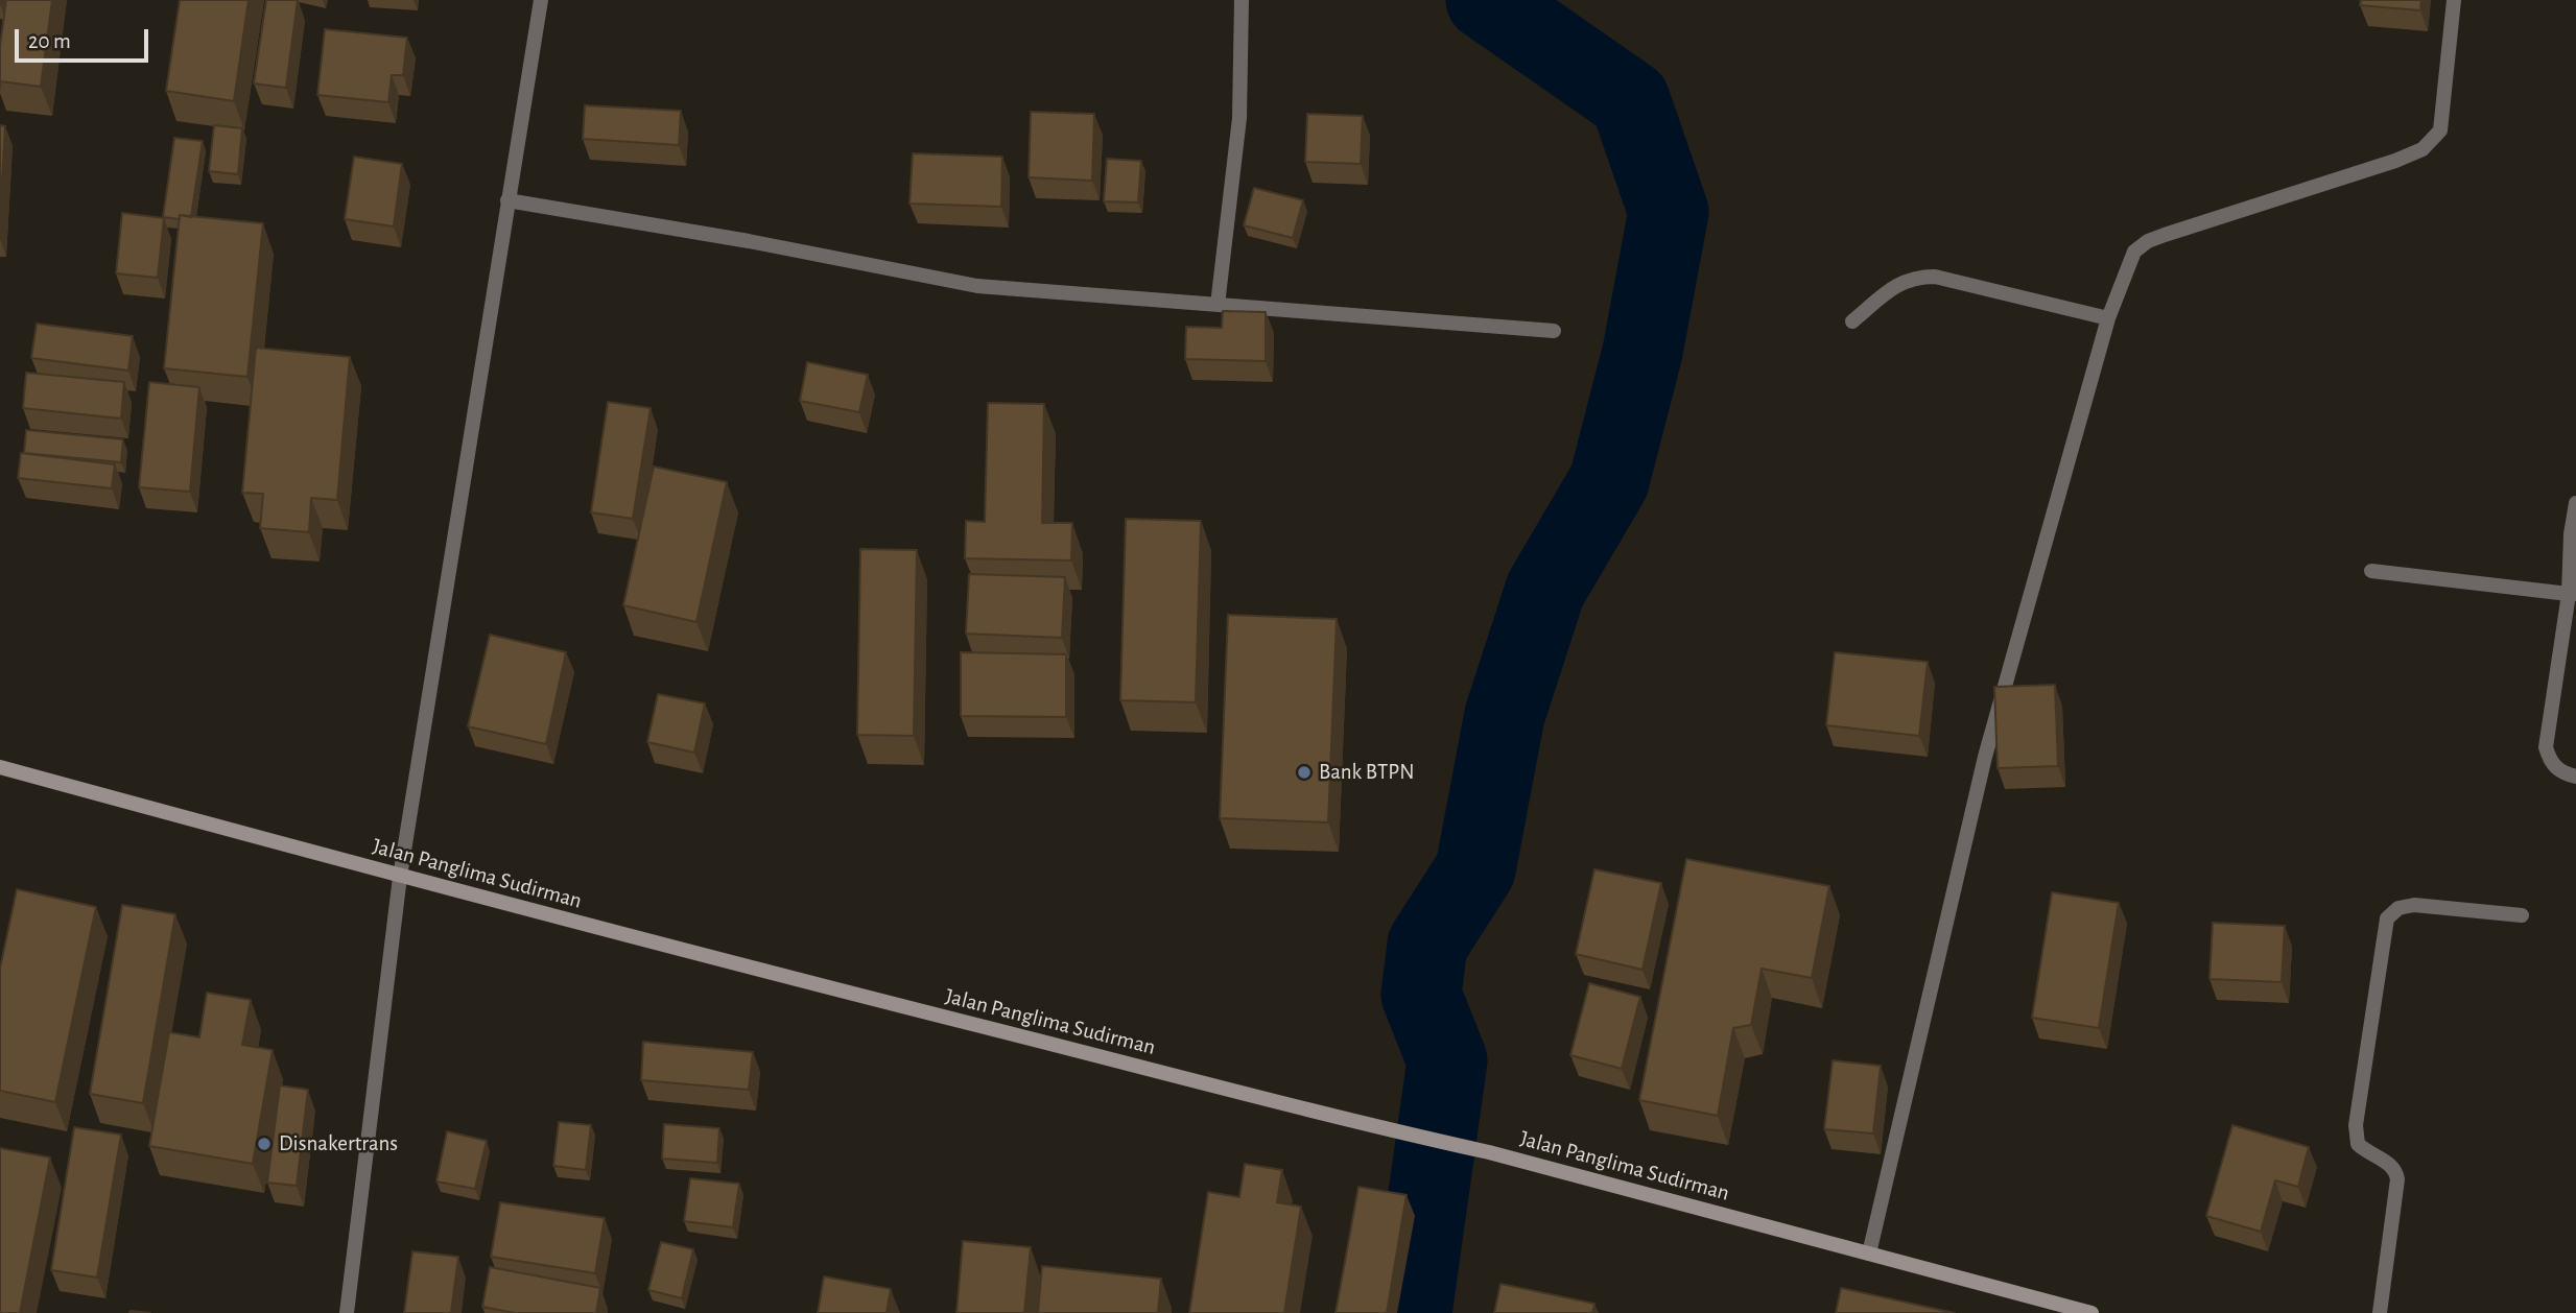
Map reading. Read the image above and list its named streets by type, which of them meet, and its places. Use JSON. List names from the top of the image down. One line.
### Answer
{"streets":{"main road":["Jalan Panglima Sudirman"]},"places":["Bank BTPN","Disnakertrans"],"scale_bar":"20 m"}
